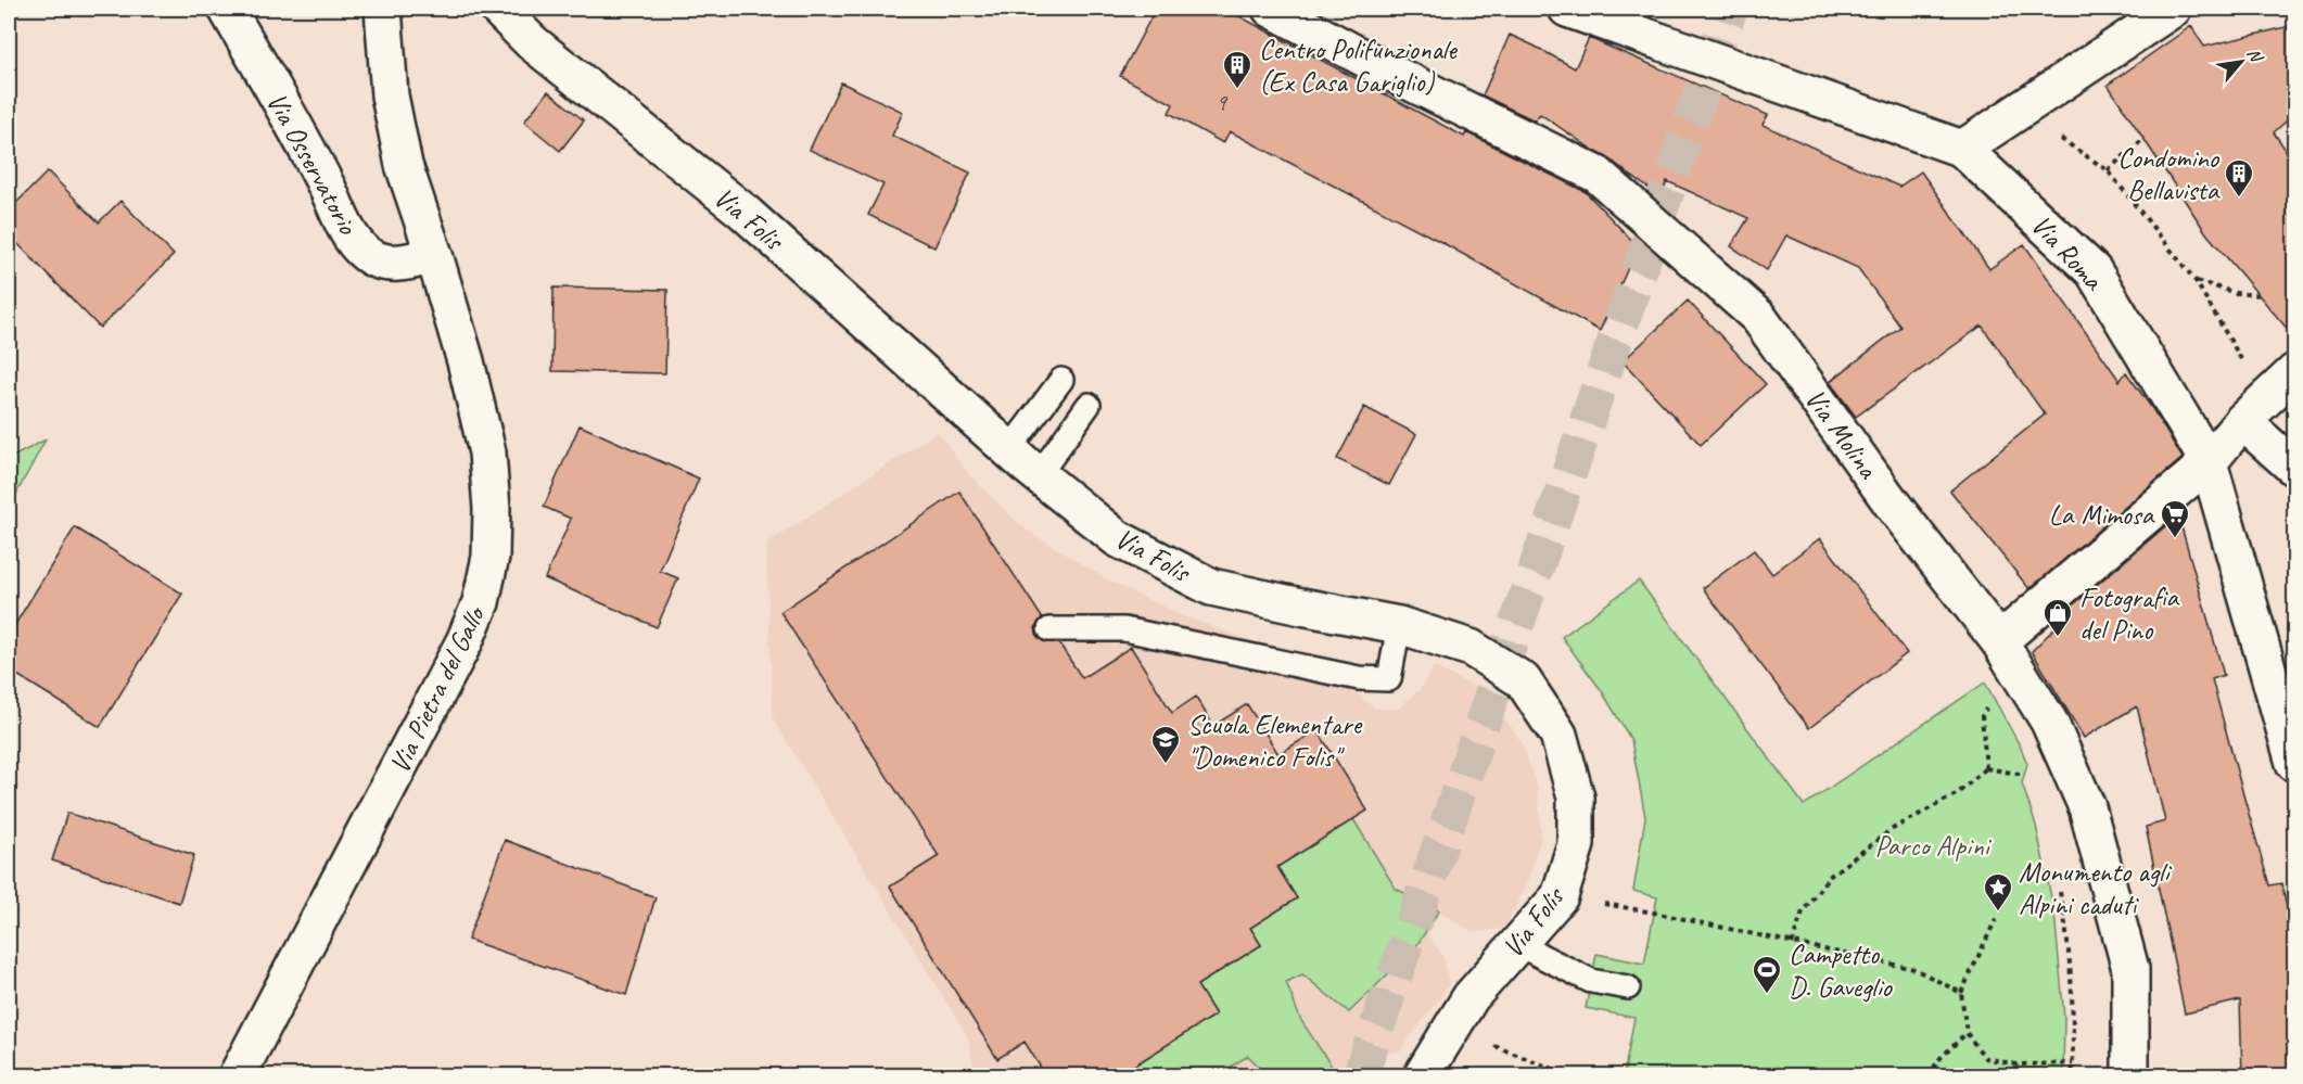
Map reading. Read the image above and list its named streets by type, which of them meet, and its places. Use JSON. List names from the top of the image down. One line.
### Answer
{"streets":{"street":["Via Osservatorio","Via Folis","Via Roma","Via Molina","Via Pietra del Gallo"]},"crossings":[["Via Osservatorio","Via Pietra del Gallo"]],"parks":["Parco Alpini"],"places":{"building":["Centro Polifunzionale (Ex Casa Gariglio)","Condomino Bellavista"],"supermarket":["La Mimosa"],"shop":["Fotografia del Pino"],"school or university":["Scuola Elementare \"Domenico Folis\""],"place":["Monumento agli Alpini caduti"],"sports":["Campetto D. Gaveglio"]},"house_numbers":["9"],"north":"top right"}
